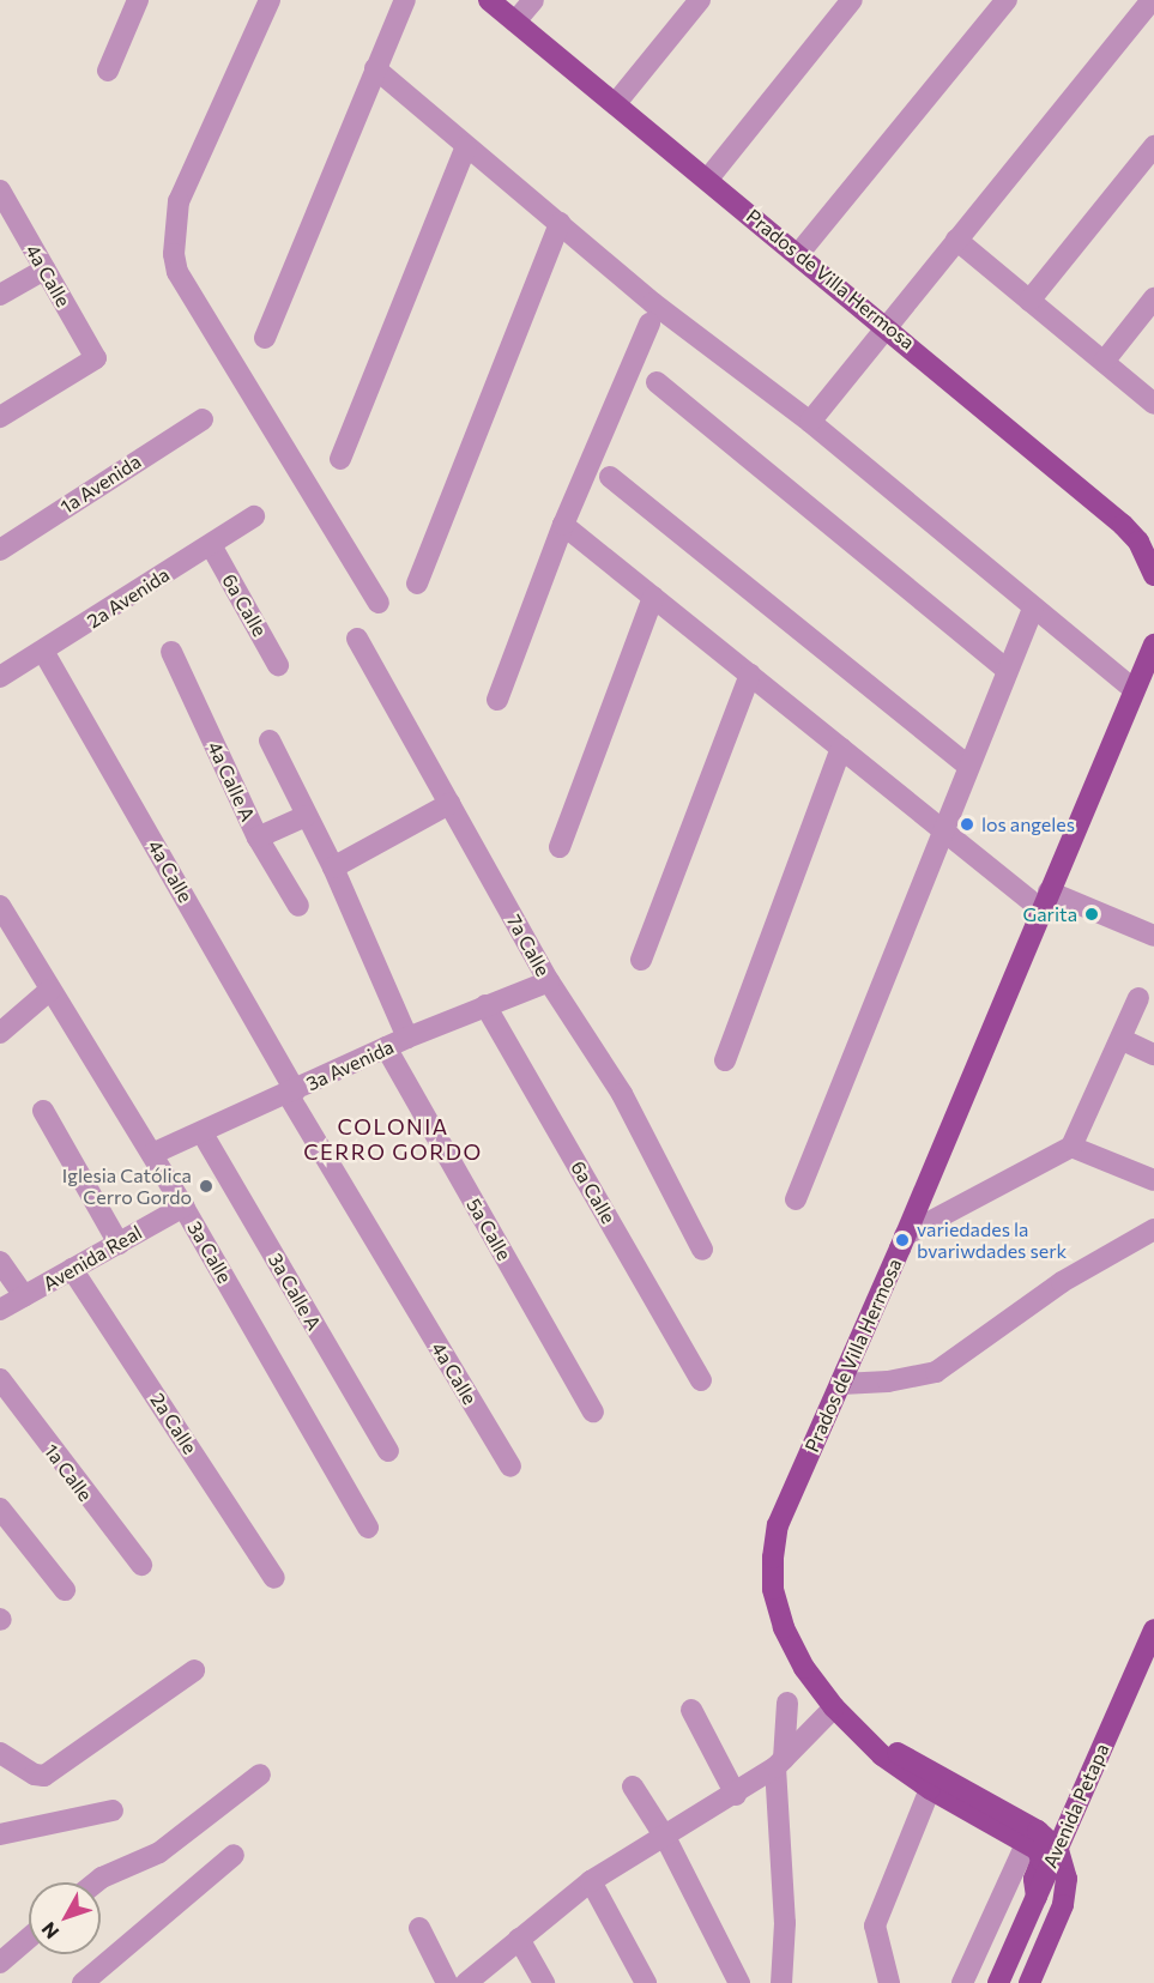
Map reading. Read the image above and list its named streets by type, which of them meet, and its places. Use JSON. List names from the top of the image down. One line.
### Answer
{"streets":{"main road":["Prados de Villa Hermosa","Avenida Petapa"],"street":["4a Calle","1a Avenida","2a Avenida","6a Calle","4a Calle A","7a Calle","3a Avenida","5a Calle","3a Calle","Avenida Real","3a Calle A","2a Calle","1a Calle"]},"crossings":[["4a Calle","2a Avenida"],["4a Calle","3a Avenida"],["2a Avenida","6a Calle"],["6a Calle","3a Avenida"],["7a Calle","3a Avenida"],["3a Avenida","5a Calle"],["3a Avenida","3a Calle"],["3a Avenida","3a Calle A"],["3a Calle","Avenida Real"],["Avenida Real","2a Calle"]],"districts":["COLONIA CERRO GORDO"],"places":["los angeles","Garita","Iglesia Católica Cerro Gordo","variedades la bvariwdades serk"],"north":"bottom left"}
